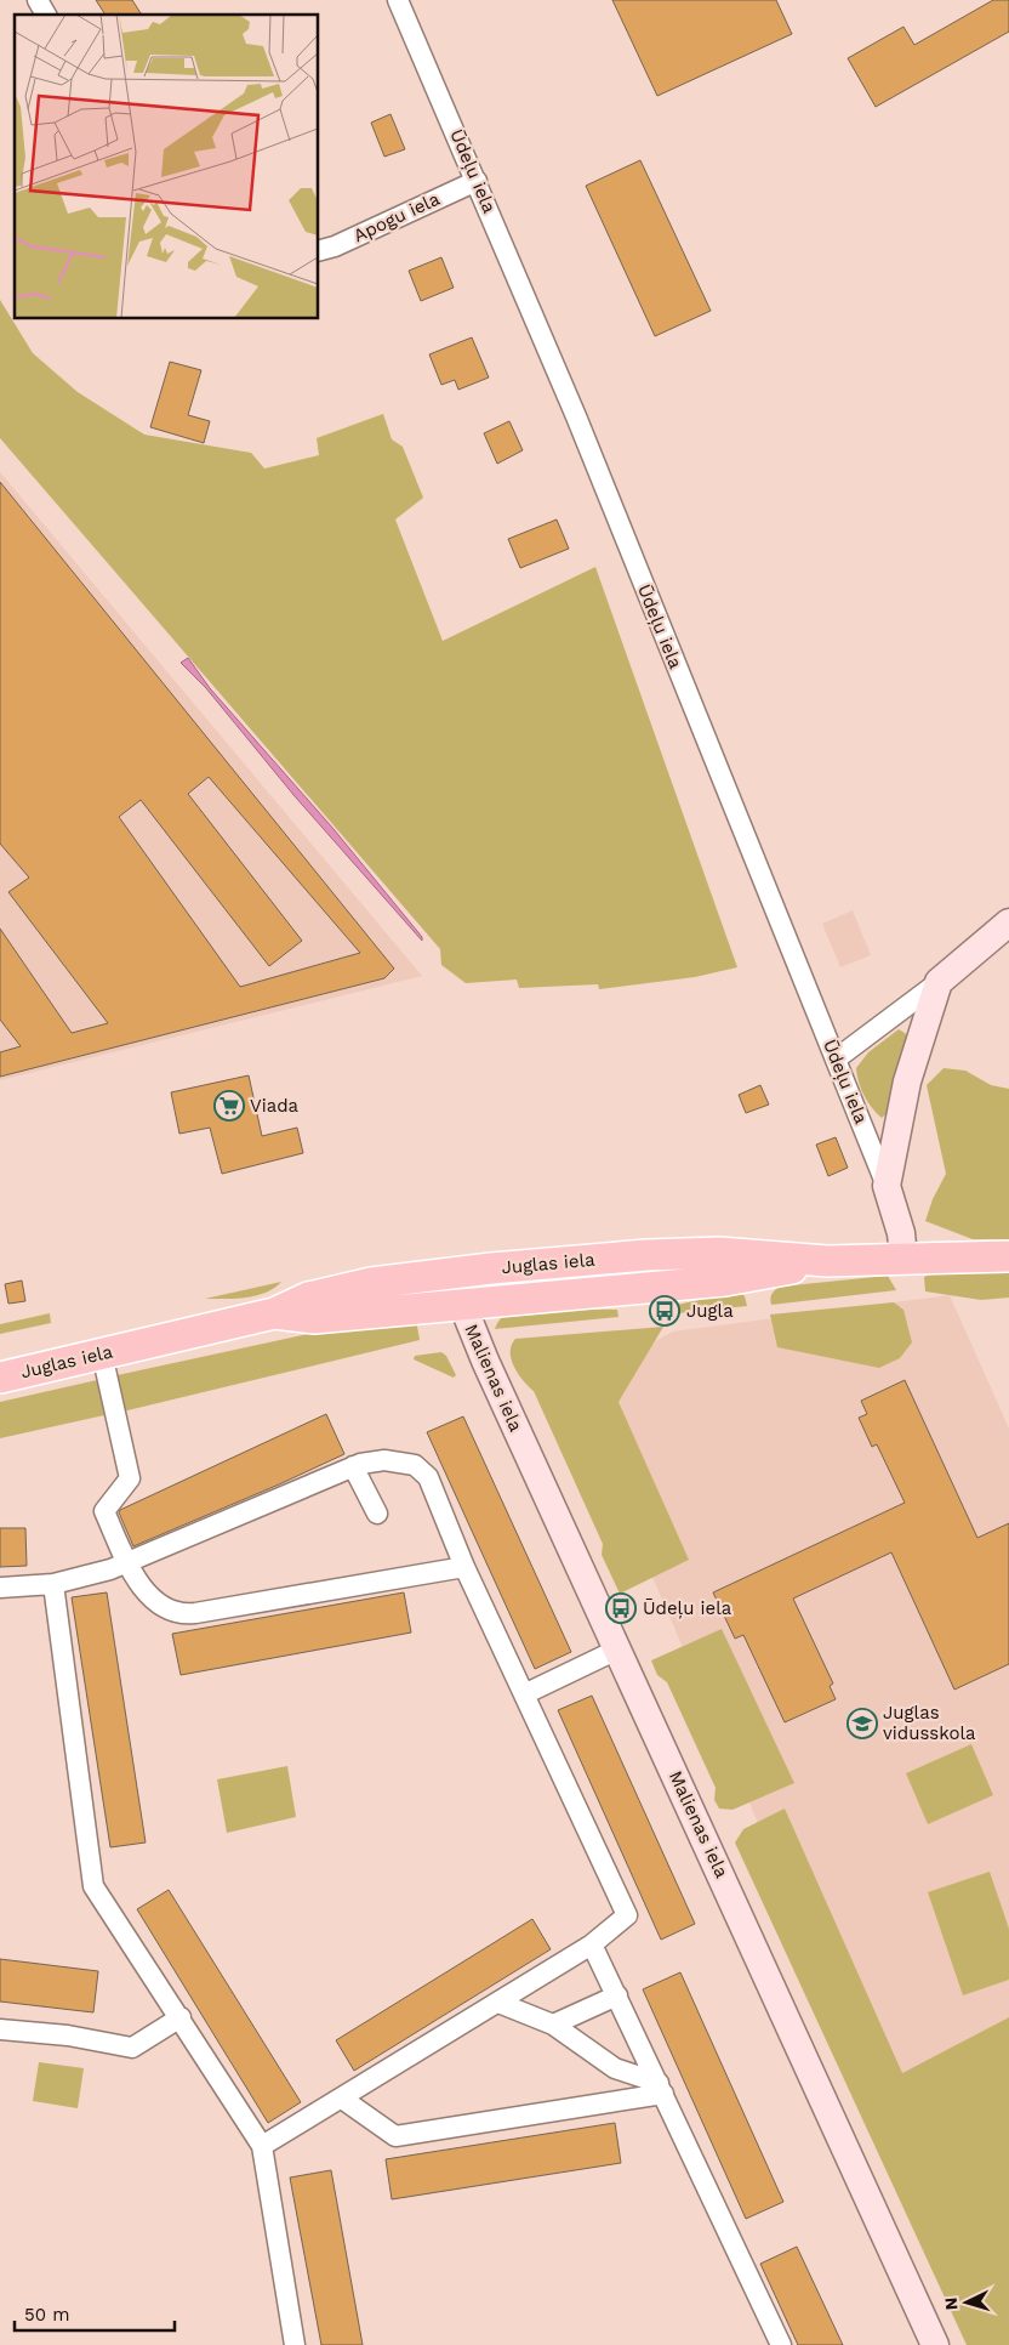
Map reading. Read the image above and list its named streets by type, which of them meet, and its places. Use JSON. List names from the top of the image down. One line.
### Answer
{"streets":{"main road":["Juglas iela"],"street":["Ūdeļu iela","Apogu iela","Malienas iela"]},"crossings":[["Ūdeļu iela","Apogu iela"],["Ūdeļu iela","Juglas iela"],["Juglas iela","Malienas iela"]],"places":{"supermarket":["Viada"],"bus stop":["Jugla","Ūdeļu iela"],"school or university":["Juglas vidusskola"]},"scale_bar":"50 m","north":"left"}
